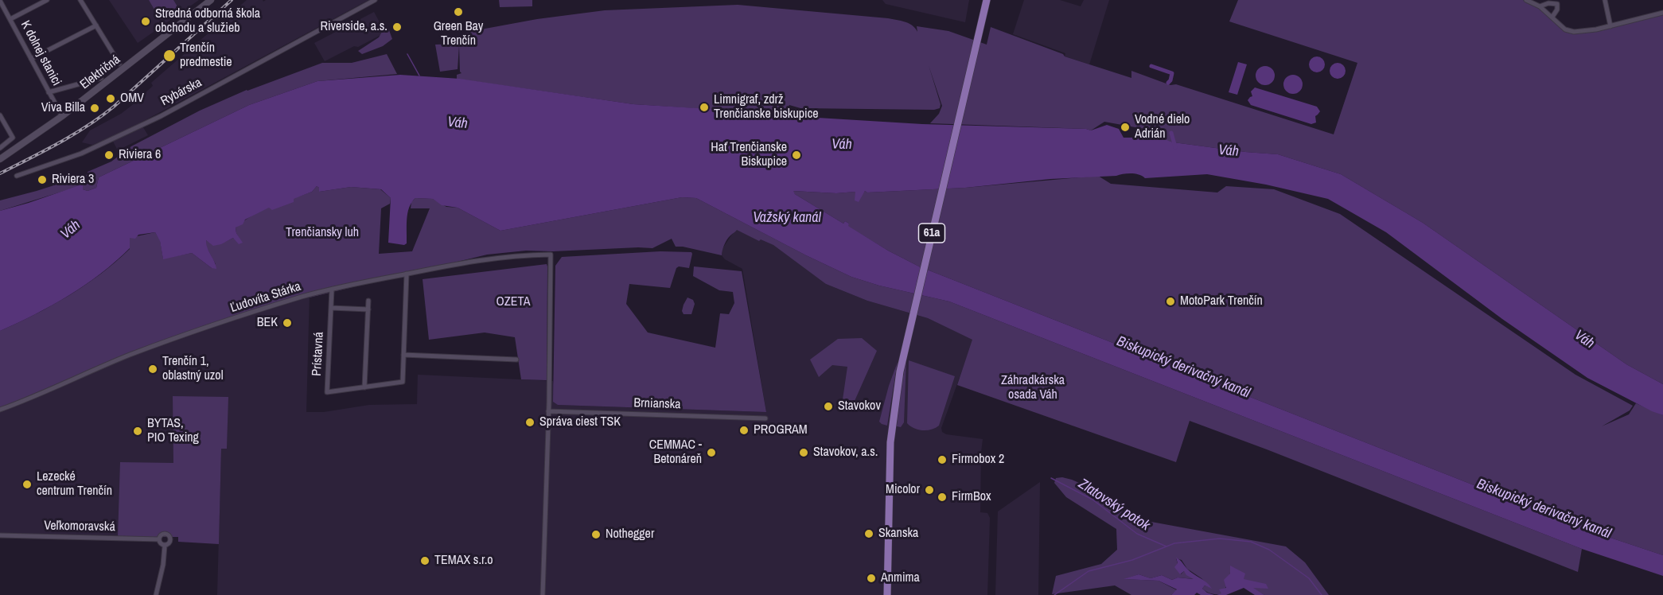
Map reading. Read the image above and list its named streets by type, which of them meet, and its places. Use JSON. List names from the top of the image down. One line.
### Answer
{"streets":{"main road":["Električná","61a"],"street":["K dolnej stanici","Rybárska","Ľudovíta Stárka","Prístavná","Brnianska","Veľkomoravská"]},"crossings":[["K dolnej stanici","Električná"],["Ľudovíta Stárka","Prístavná"],["Ľudovíta Stárka","Brnianska"]],"water":["Váh","Važský kanál","Biskupický derivačný kanál","Zlatovský potok"],"parks":["Trenčiansky luh","OZETA","Záhradkárska osada Váh"],"places":["Green Bay Trenčín","Stredná odborná škola obchodu a služieb","Riverside, a.s.","Trenčín predmestie","OMV","Limnigraf, zdrž Trenčianske biskupice","Viva Billa","Vodné dielo Adrián","Riviera 6","Hať Trenčianske Biskupice","Riviera 3","MotoPark Trenčín","BEK","Trenčín 1, oblastný uzol","Stavokov","Správa ciest TSK","PROGRAM","BYTAS, PIO Texing","CEMMAC - Betonáreň","Stavokov, a.s.","Firmobox 2","Lezecké centrum Trenčín","Micolor","FirmBox","Skanska","Nothegger","TEMAX s.r.o","Anmima"]}
